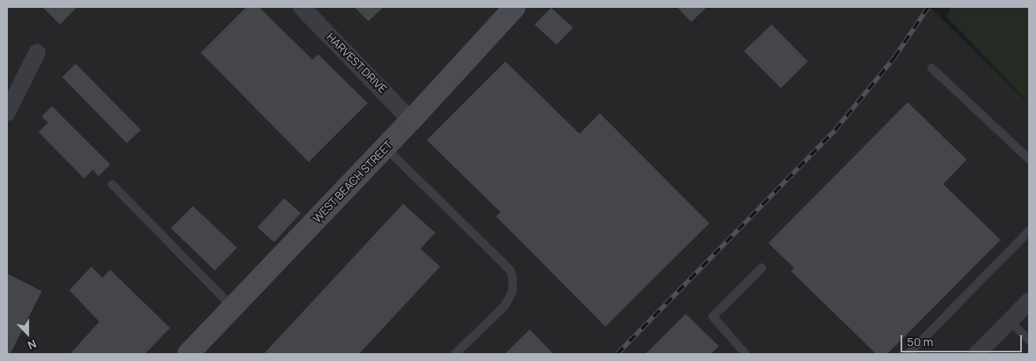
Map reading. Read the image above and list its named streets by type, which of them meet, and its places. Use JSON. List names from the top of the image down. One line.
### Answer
{"streets":{"main road":["WEST BEACH STREET"],"street":["HARVEST DRIVE"]},"crossings":[["HARVEST DRIVE","WEST BEACH STREET"]],"scale_bar":"50 m","north":"bottom"}
